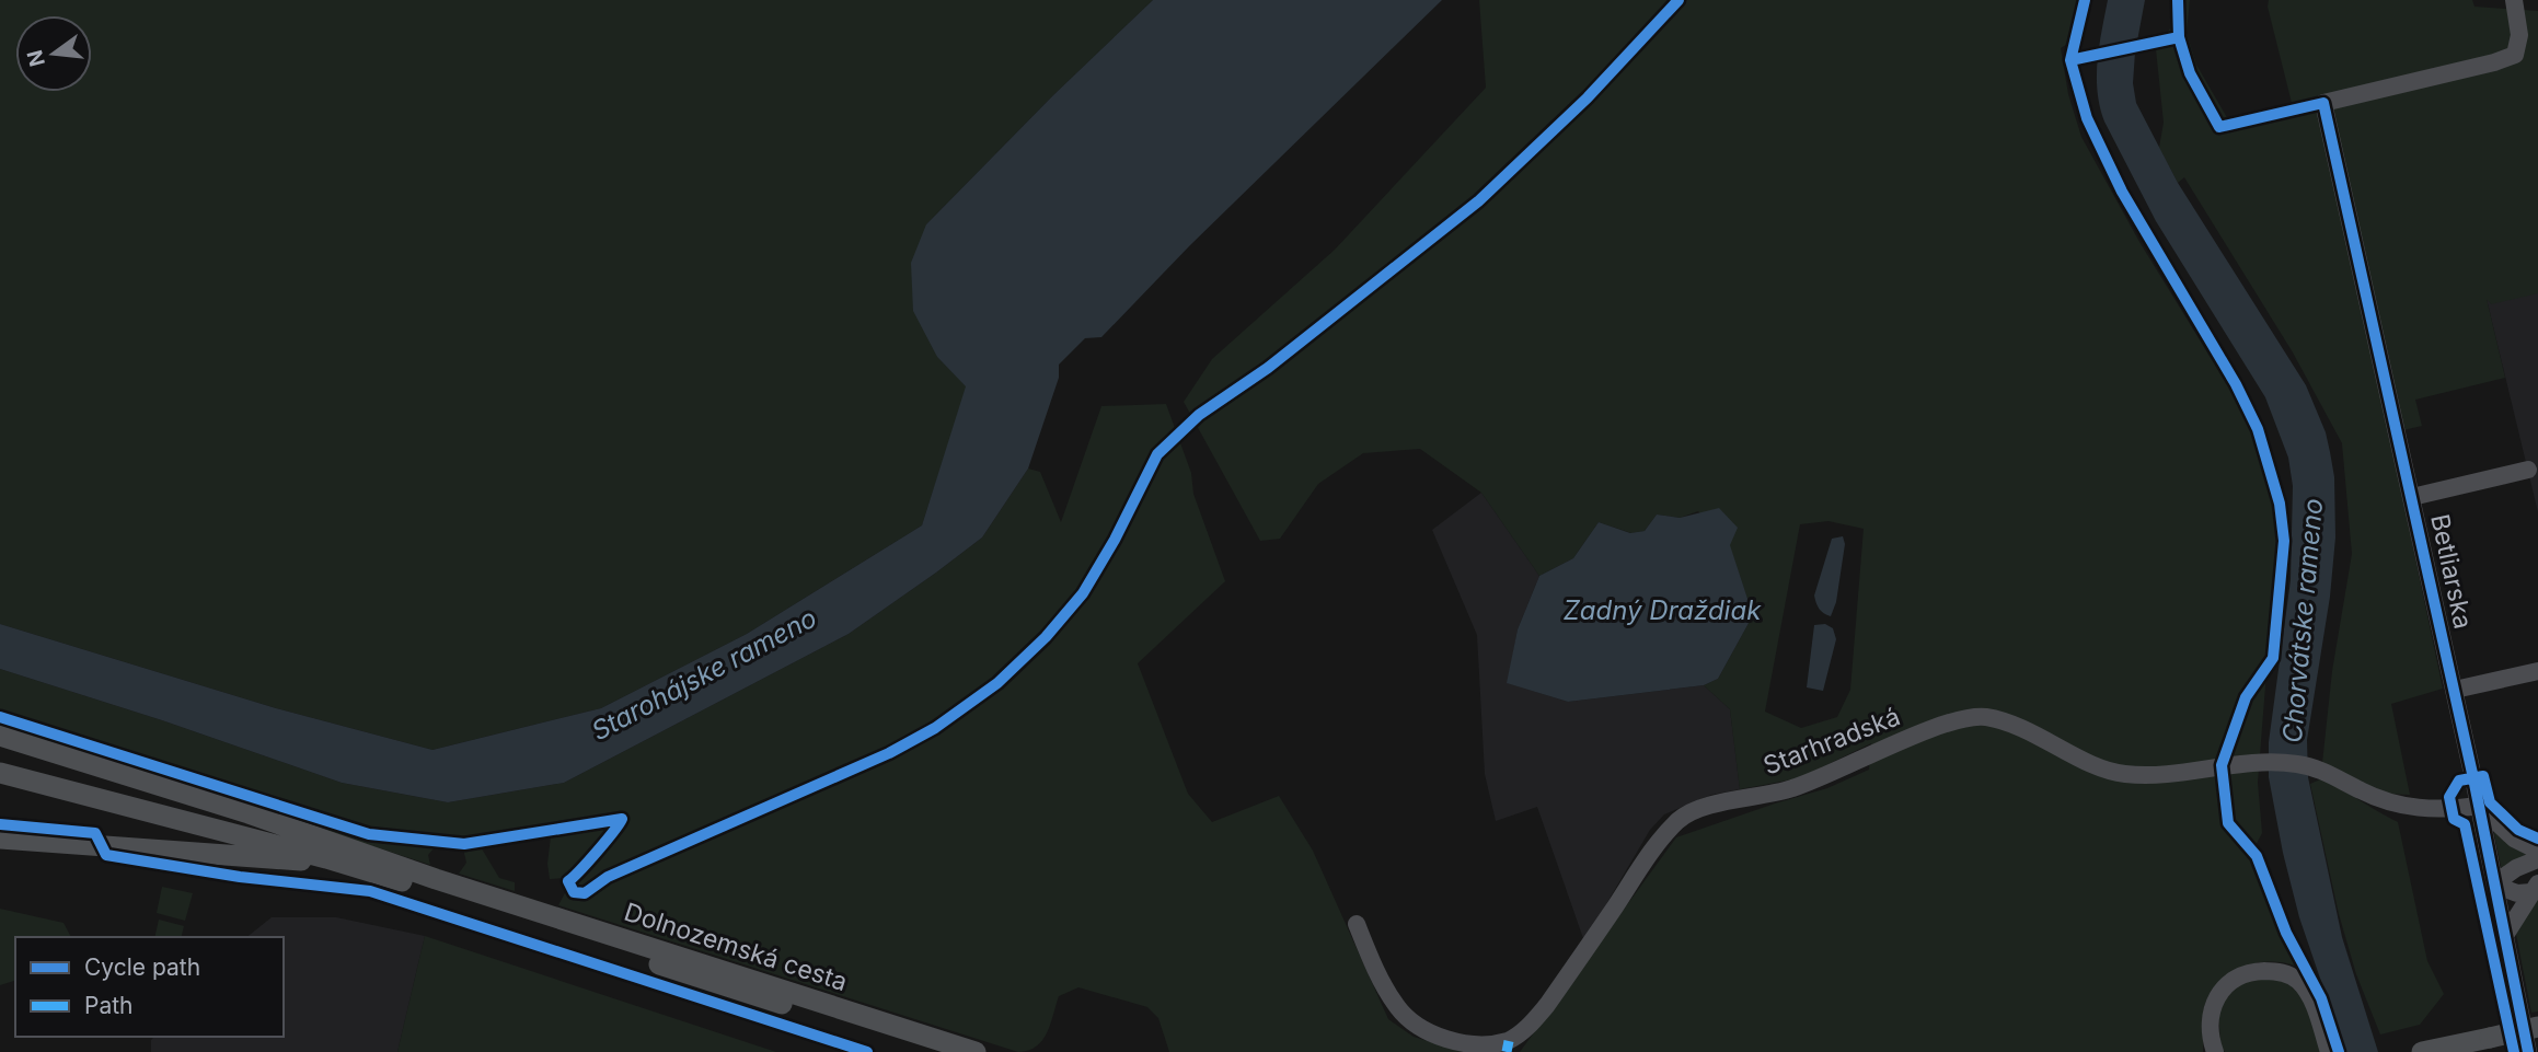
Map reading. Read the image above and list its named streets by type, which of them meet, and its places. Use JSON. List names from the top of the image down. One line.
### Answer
{"streets":{"main road":["Dolnozemská cesta"],"street":["Betliarska","Starhradská"]},"crossings":[["Betliarska","Starhradská"]],"water":["Zadný Draždiak","Chorvátske rameno","Starohájske rameno"],"legend":["Cycle path","Path"],"north":"left"}
